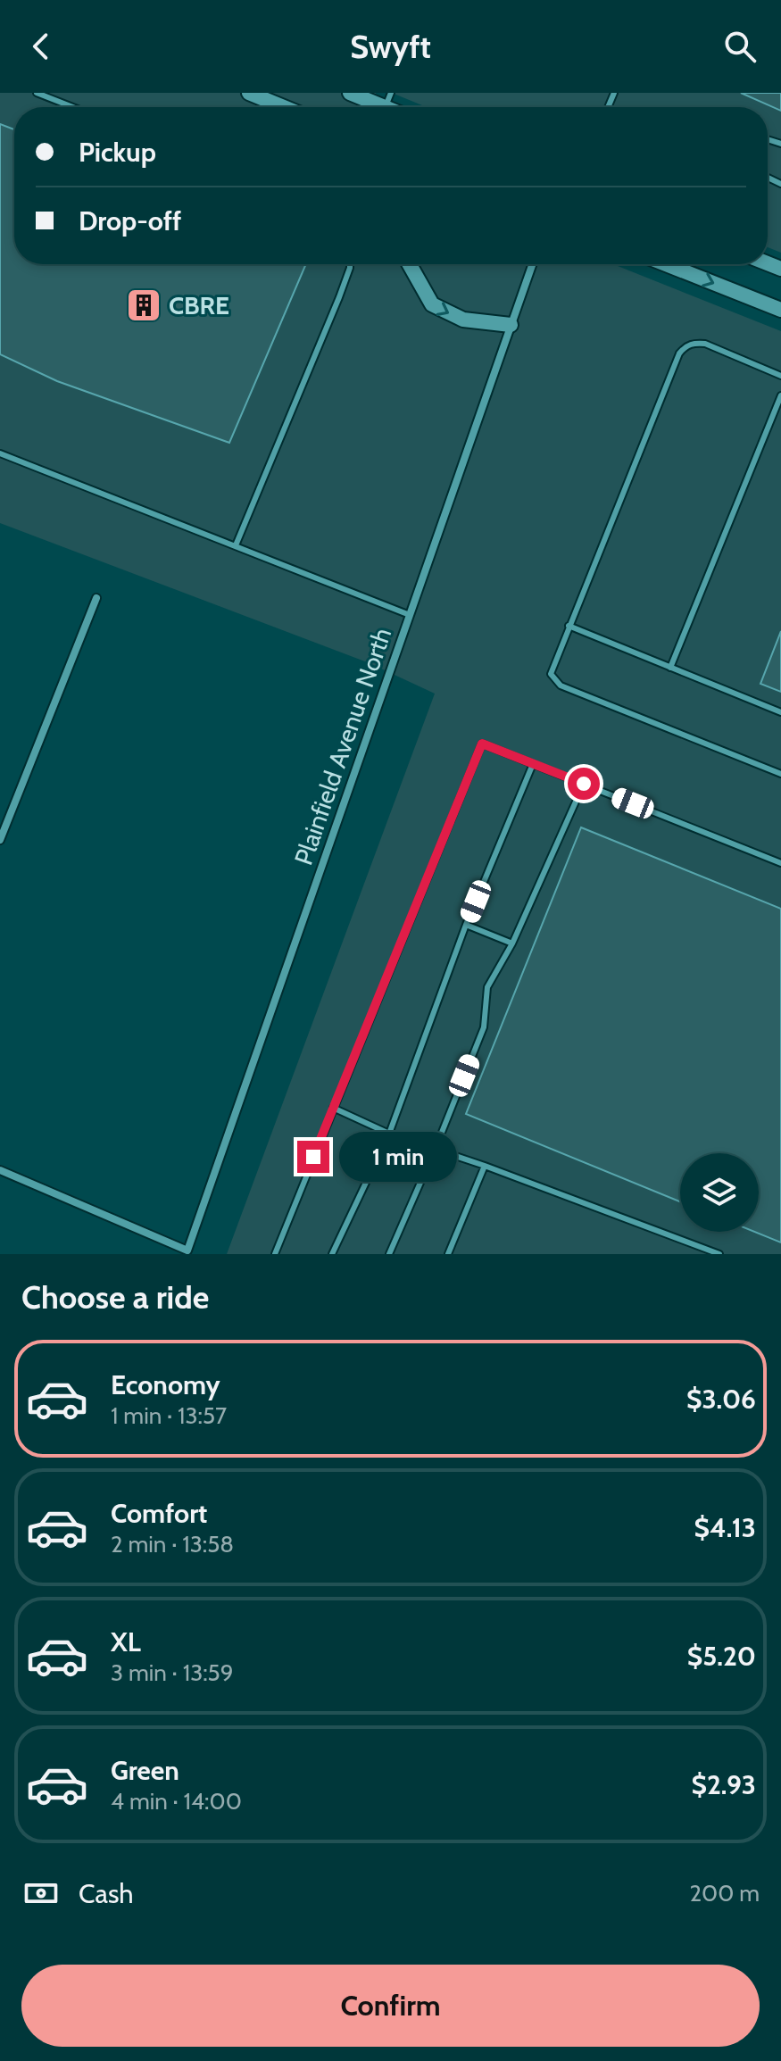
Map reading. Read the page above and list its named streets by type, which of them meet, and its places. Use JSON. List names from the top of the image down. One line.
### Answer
{"streets":{"street":["Plainfield Avenue North"]},"places":{"building":["CBRE"]},"page":{"header":"Swyft","banner":["Pickup","Drop-off"],"bubble":"1 min","heading":"Choose a ride","list":[{"name":"Economy","note":"1 min · 13:57","value":"$3.06"},{"name":"Comfort","note":"2 min · 13:58","value":"$4.13"},{"name":"XL","note":"3 min · 13:59","value":"$5.20"},{"name":"Green","note":"4 min · 14:00","value":"$2.93"}],"pay":["Cash","200 m"],"buttons":"Confirm"}}
